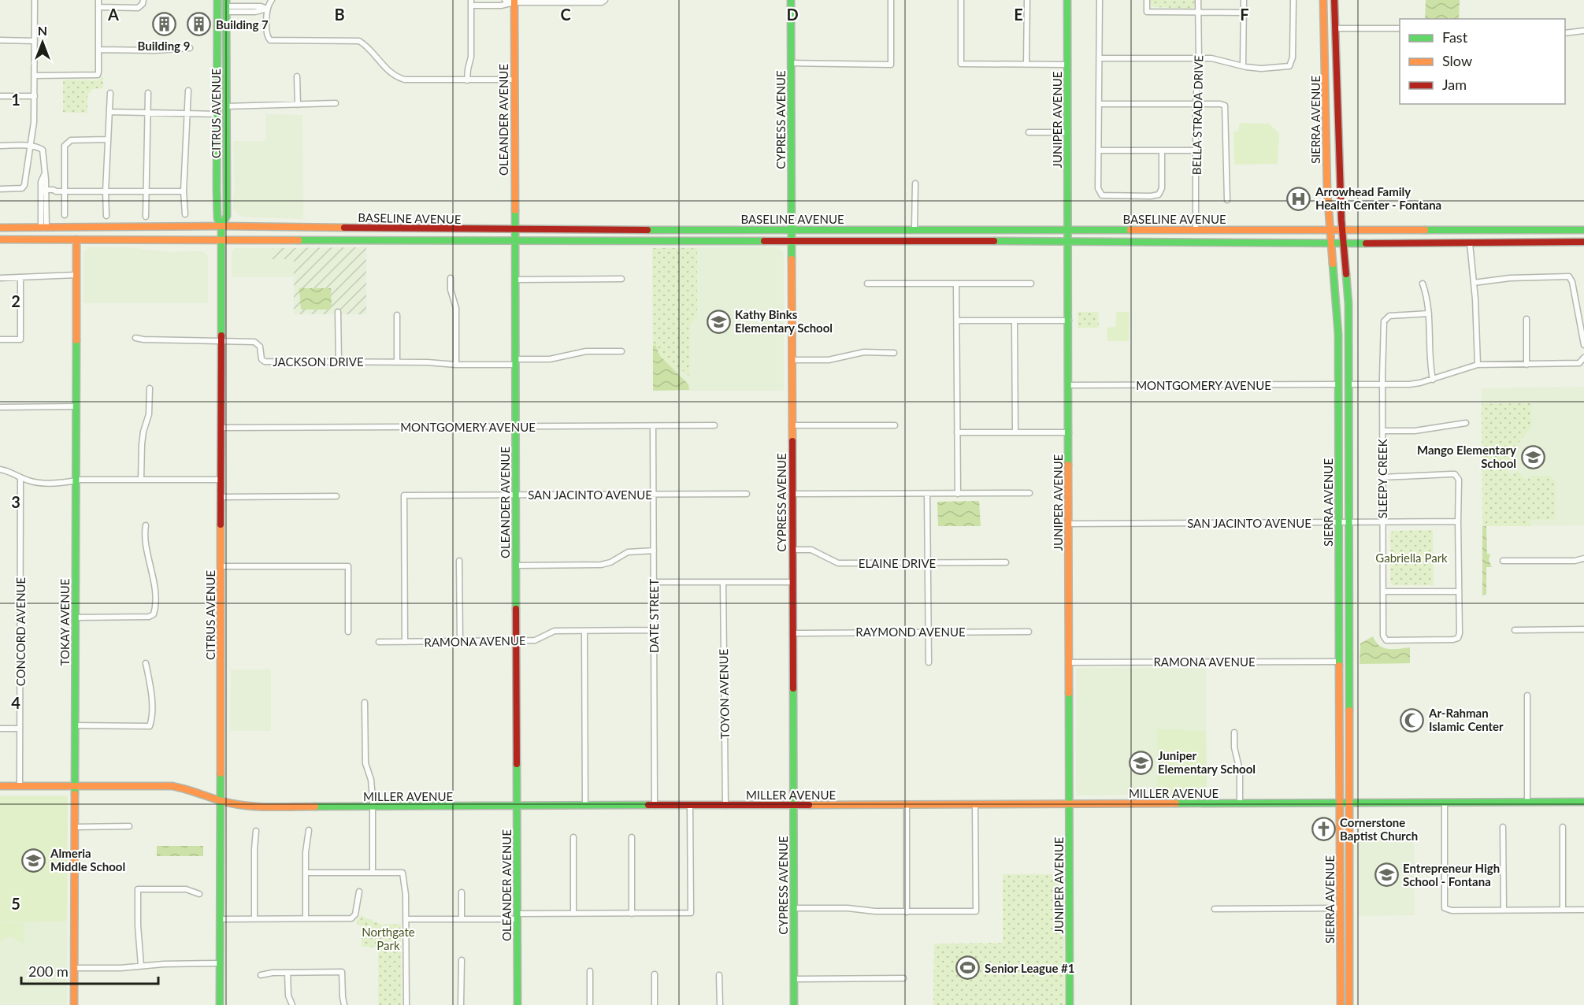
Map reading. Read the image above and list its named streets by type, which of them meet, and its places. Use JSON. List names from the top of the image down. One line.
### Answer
{"streets":{"main road":["CITRUS AVENUE","OLEANDER AVENUE","CYPRESS AVENUE","JUNIPER AVENUE","SIERRA AVENUE","BASELINE AVENUE","TOKAY AVENUE","MILLER AVENUE"],"street":["BELLA STRADA DRIVE","JACKSON DRIVE","MONTGOMERY AVENUE","SLEEPY CREEK","SAN JACINTO AVENUE","ELAINE DRIVE","DATE STREET","CONCORD AVENUE","RAYMOND AVENUE","RAMONA AVENUE","TOYON AVENUE"]},"crossings":[["CITRUS AVENUE","BASELINE AVENUE"],["CITRUS AVENUE","JACKSON DRIVE"],["CITRUS AVENUE","MONTGOMERY AVENUE"],["CITRUS AVENUE","MILLER AVENUE"],["BELLA STRADA DRIVE","BASELINE AVENUE"],["OLEANDER AVENUE","BASELINE AVENUE"],["OLEANDER AVENUE","JACKSON DRIVE"],["OLEANDER AVENUE","MONTGOMERY AVENUE"],["OLEANDER AVENUE","SAN JACINTO AVENUE"],["OLEANDER AVENUE","RAMONA AVENUE"],["OLEANDER AVENUE","MILLER AVENUE"],["CYPRESS AVENUE","BASELINE AVENUE"],["CYPRESS AVENUE","ELAINE DRIVE"],["CYPRESS AVENUE","RAYMOND AVENUE"],["CYPRESS AVENUE","MILLER AVENUE"],["JUNIPER AVENUE","BASELINE AVENUE"],["JUNIPER AVENUE","MONTGOMERY AVENUE"],["JUNIPER AVENUE","SAN JACINTO AVENUE"],["JUNIPER AVENUE","RAMONA AVENUE"],["JUNIPER AVENUE","MILLER AVENUE"],["SIERRA AVENUE","BASELINE AVENUE"],["SIERRA AVENUE","MONTGOMERY AVENUE"],["SIERRA AVENUE","SAN JACINTO AVENUE"],["SIERRA AVENUE","RAMONA AVENUE"],["SIERRA AVENUE","MILLER AVENUE"],["BASELINE AVENUE","TOKAY AVENUE"],["MONTGOMERY AVENUE","DATE STREET"],["SLEEPY CREEK","SAN JACINTO AVENUE"],["SAN JACINTO AVENUE","DATE STREET"],["SAN JACINTO AVENUE","RAMONA AVENUE"],["DATE STREET","RAMONA AVENUE"],["DATE STREET","MILLER AVENUE"],["TOKAY AVENUE","MILLER AVENUE"],["CONCORD AVENUE","MILLER AVENUE"],["TOYON AVENUE","MILLER AVENUE"]],"parks":["Gabriella Park","Northgate Park"],"places":{"building":["Building 9","Building 7"],"hospital":["Arrowhead Family Health Center - Fontana"],"school or university":["Kathy Binks Elementary School","Mango Elementary School","Juniper Elementary School","Almeria Middle School","Entrepreneur High School - Fontana"],"mosque":["Ar-Rahman Islamic Center"],"church":["Cornerstone Baptist Church"],"sports":["Senior League #1"]},"legend":["Fast","Slow","Jam"],"scale_bar":"200 m","north":"top","grid":{"columns":["A","B","C","D","E","F"],"rows":["1","2","3","4","5"]}}
